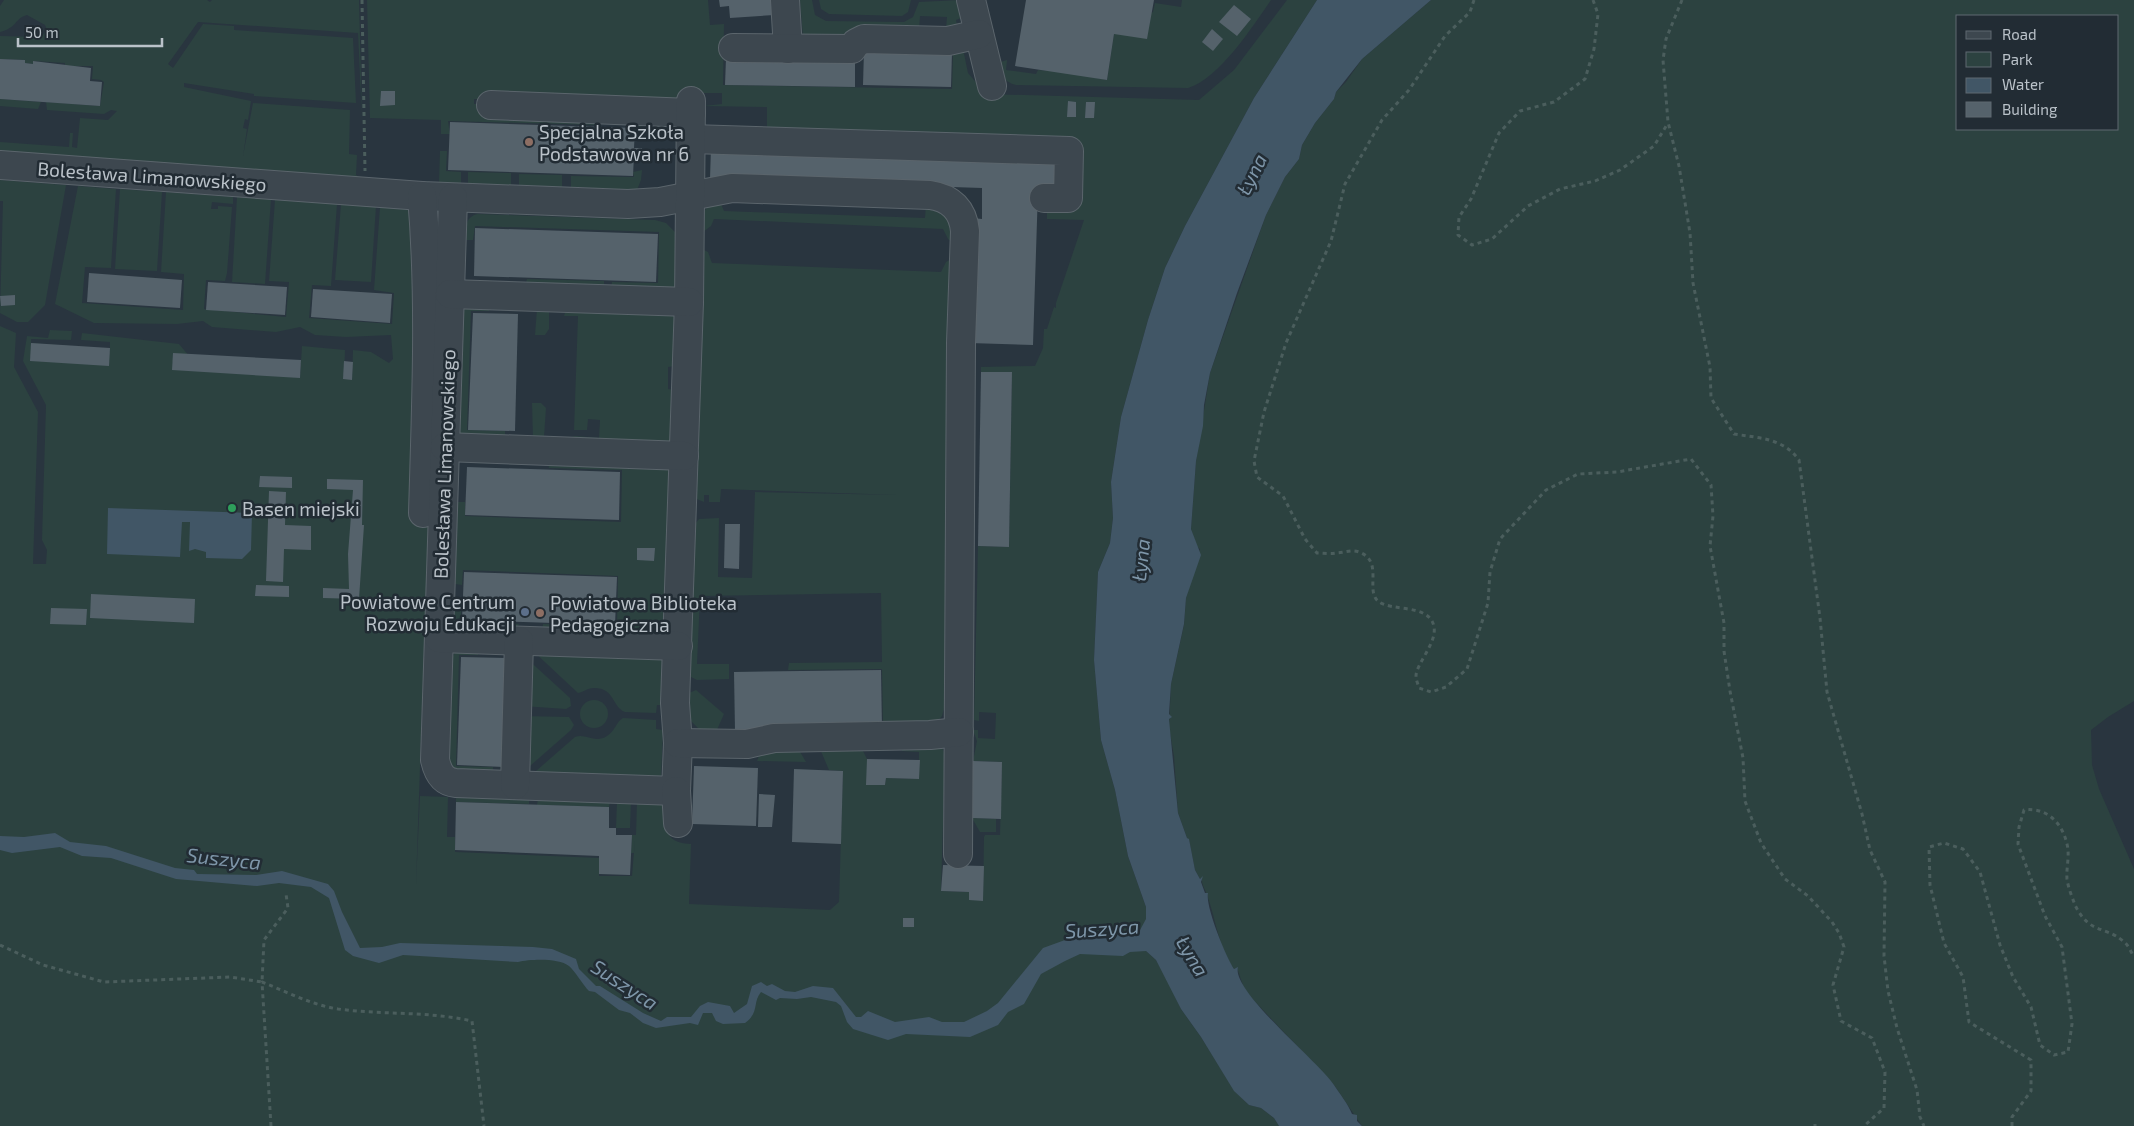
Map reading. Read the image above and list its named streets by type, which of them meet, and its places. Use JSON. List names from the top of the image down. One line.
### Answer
{"streets":{"street":["Bolesława Limanowskiego"]},"water":["Łyna","Suszyca"],"places":["Specjalna Szkoła Podstawowa nr 6","Basen miejski","Powiatowe Centrum Rozwoju Edukacji","Powiatowa Biblioteka Pedagogiczna"],"legend":["Road","Park","Water","Building"],"scale_bar":"50 m"}
